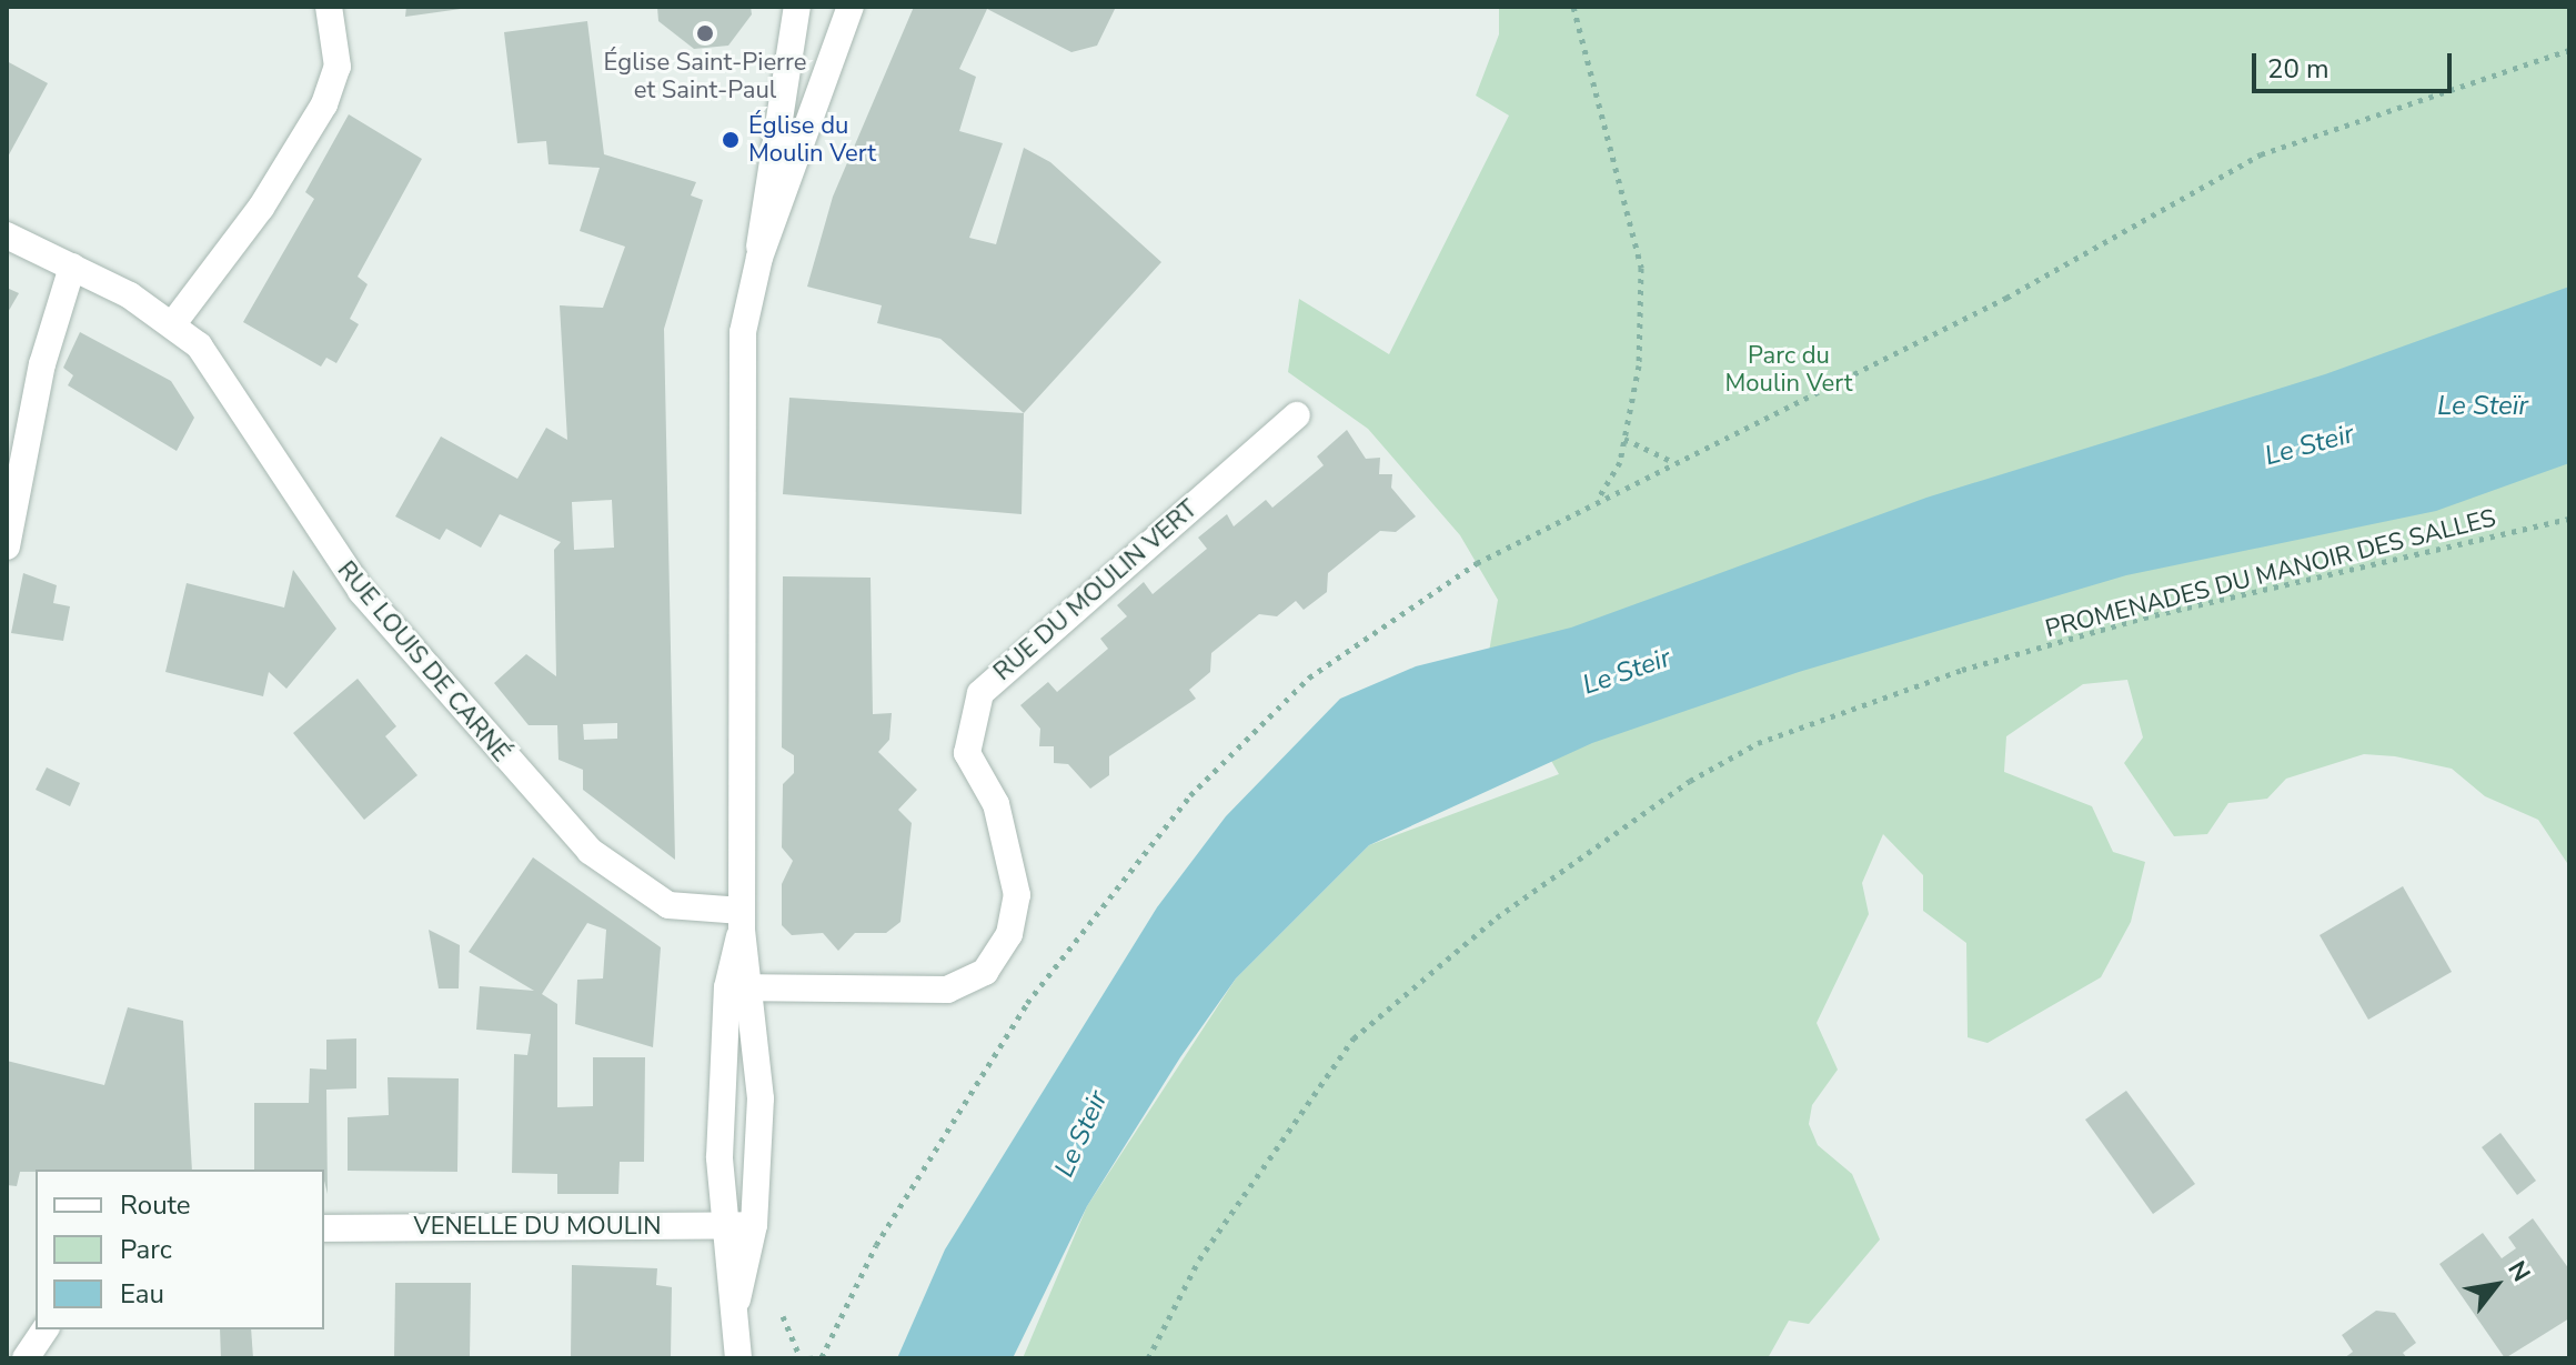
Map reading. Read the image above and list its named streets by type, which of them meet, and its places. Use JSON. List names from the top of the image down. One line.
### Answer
{"streets":{"street":["RUE DU MOULIN VERT","RUE LOUIS DE CARNÉ","VENELLE DU MOULIN"],"path":["PROMENADES DU MANOIR DES SALLES"]},"water":["Le Steïr","Le Steir"],"parks":["Parc du Moulin Vert"],"places":["Église Saint-Pierre et Saint-Paul","Église du Moulin Vert"],"legend":["Route","Parc","Eau"],"scale_bar":"20 m","north":"top right"}
